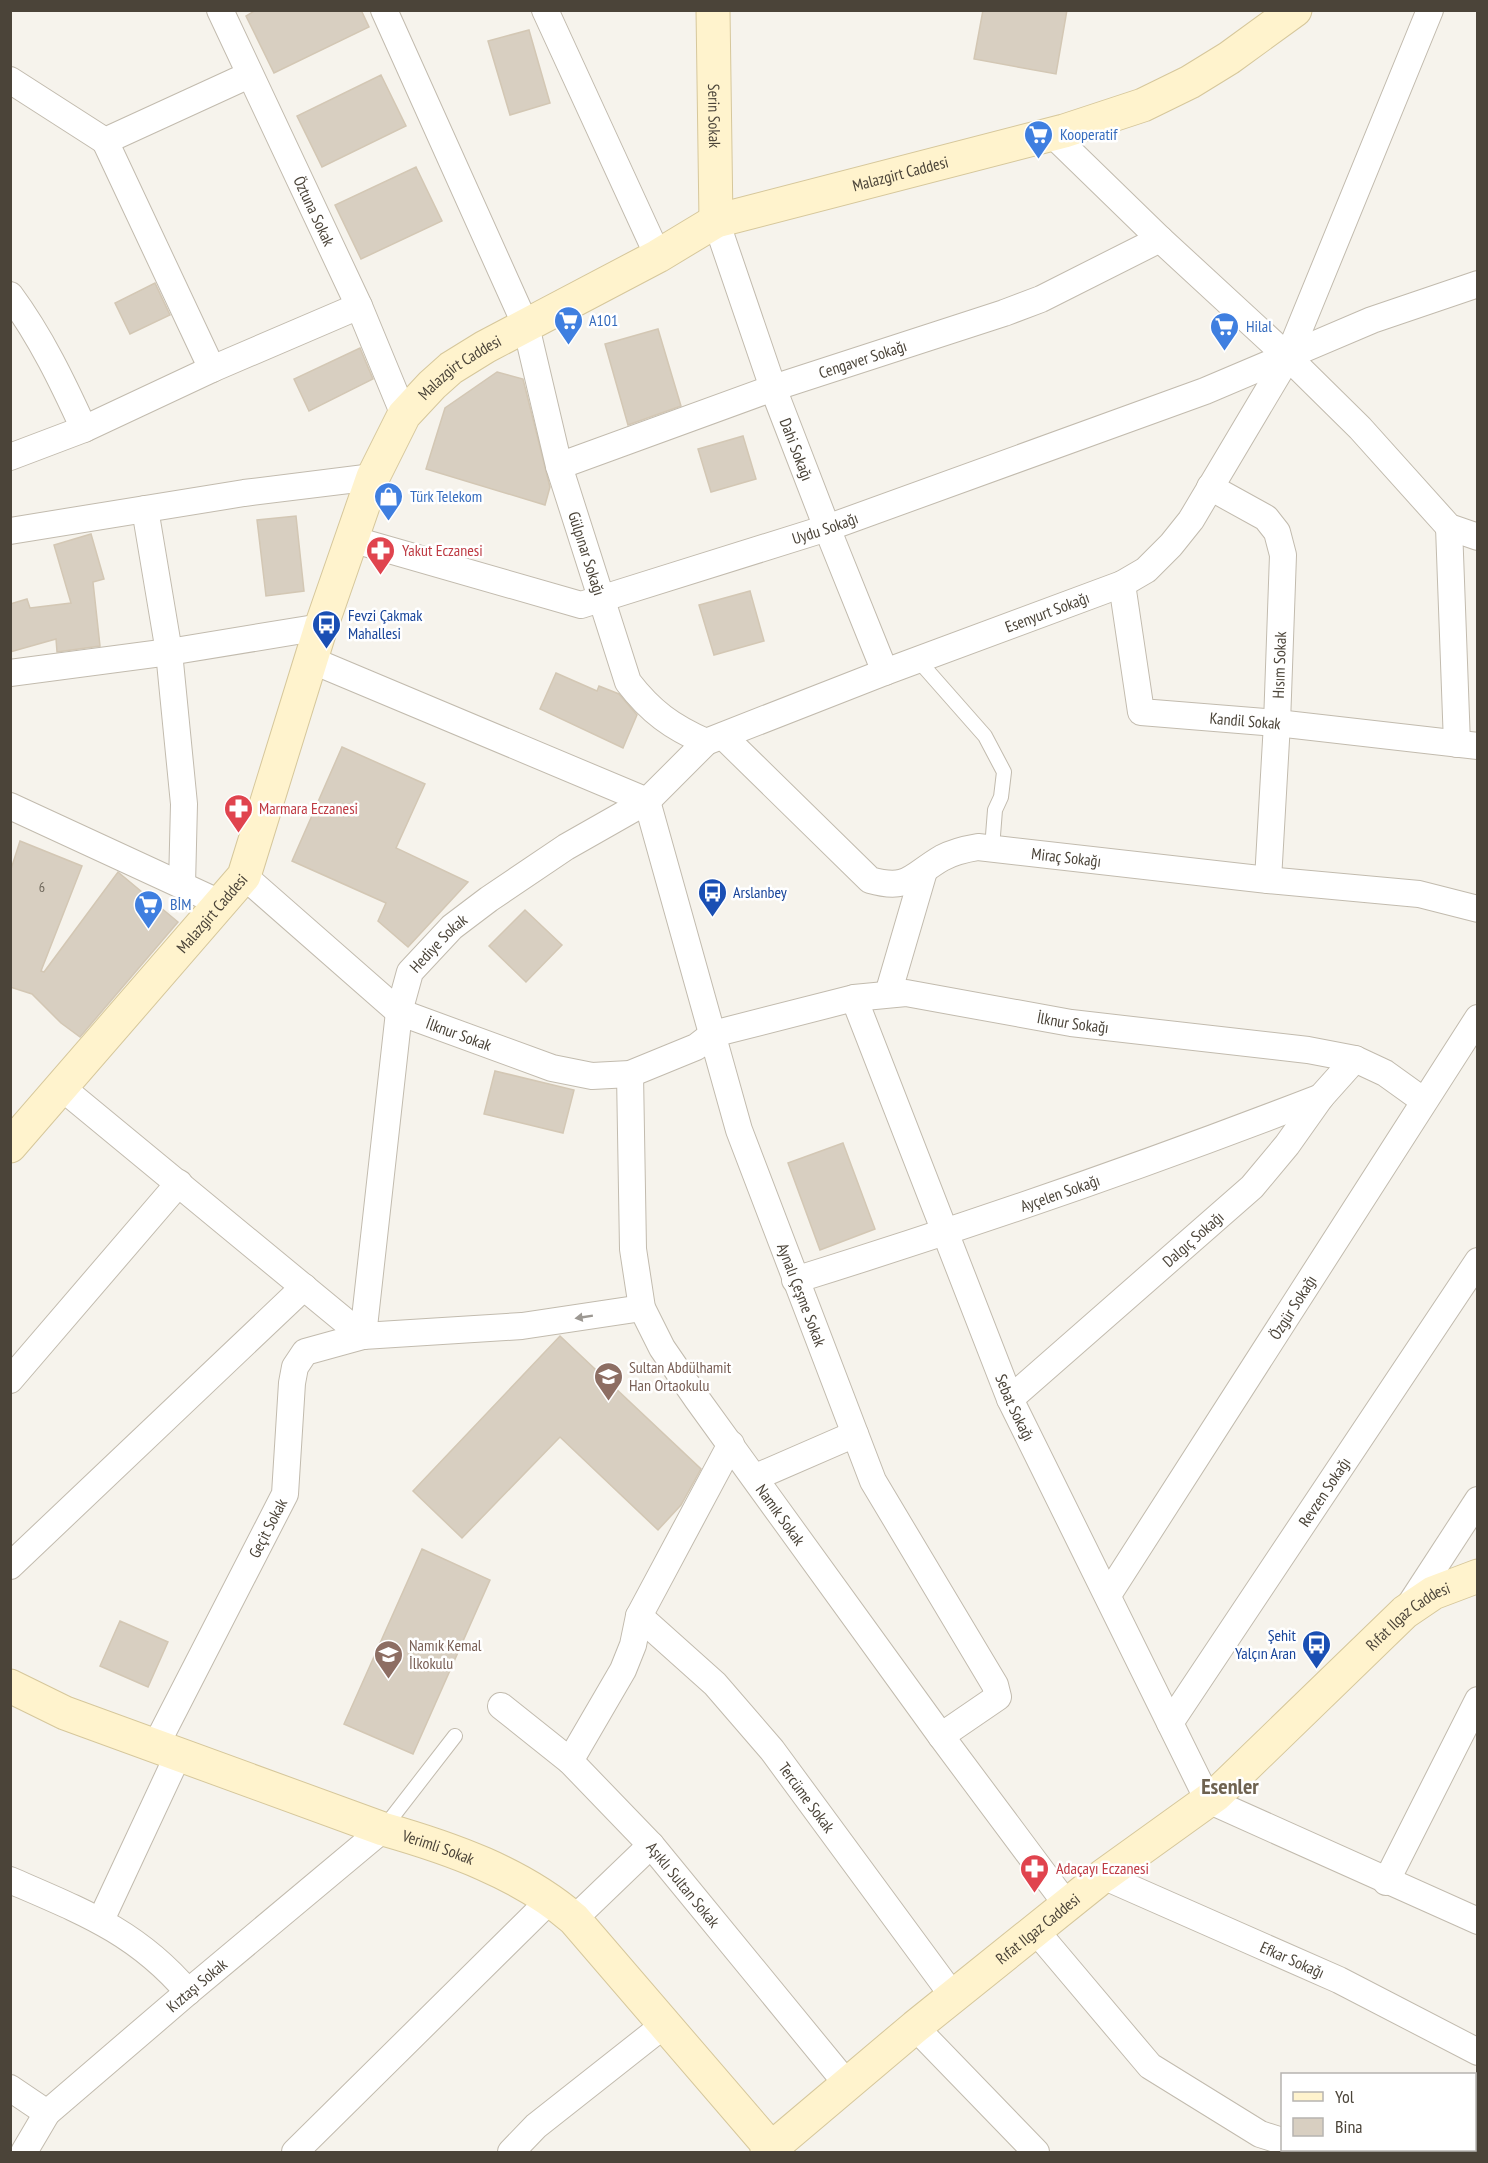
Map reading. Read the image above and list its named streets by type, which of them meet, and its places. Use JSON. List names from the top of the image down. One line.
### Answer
{"streets":{"street":["Serin Sokak","Malazgirt Caddesi","Öztuna Sokak","Cengaver Sokağı","Dahi Sokağı","Uydu Sokağı","Gülpınar Sokağı","Esenyurt Sokağı","Hısım Sokak","Kandil Sokak","Miraç Sokağı","Hediye Sokak","İlknur Sokağı","İlknur Sokak","Ayçelen Sokağı","Dalgıç Sokağı","Aynalı Çeşme Sokak","Özgür Sokağı","Sebat Sokağı","Revzen Sokağı","Namık Sokak","Geçit Sokak","Rıfat Ilgaz Caddesi","Tercüme Sokak","Verimli Sokak","Aşıklı Sultan Sokak","Efkar Sokağı","Kıztaşı Sokak"]},"crossings":[["Serin Sokak","Malazgirt Caddesi"],["Serin Sokak","Dahi Sokağı"],["Malazgirt Caddesi","Öztuna Sokak"],["Malazgirt Caddesi","Dahi Sokağı"],["Malazgirt Caddesi","Uydu Sokağı"],["Malazgirt Caddesi","Gülpınar Sokağı"],["Malazgirt Caddesi","İlknur Sokak"],["Cengaver Sokağı","Dahi Sokağı"],["Cengaver Sokağı","Gülpınar Sokağı"],["Dahi Sokağı","Uydu Sokağı"],["Dahi Sokağı","Esenyurt Sokağı"],["Uydu Sokağı","Gülpınar Sokağı"],["Uydu Sokağı","Esenyurt Sokağı"],["Gülpınar Sokağı","Esenyurt Sokağı"],["Gülpınar Sokağı","Miraç Sokağı"],["Gülpınar Sokağı","Hediye Sokak"],["Esenyurt Sokağı","Hısım Sokak"],["Esenyurt Sokağı","Kandil Sokak"],["Esenyurt Sokağı","Miraç Sokağı"],["Esenyurt Sokağı","Hediye Sokak"],["Hısım Sokak","Kandil Sokak"],["Hısım Sokak","Miraç Sokağı"],["Miraç Sokağı","Hediye Sokak"],["Hediye Sokak","İlknur Sokak"],["Hediye Sokak","Aynalı Çeşme Sokak"],["Hediye Sokak","Geçit Sokak"],["İlknur Sokağı","İlknur Sokak"],["İlknur Sokağı","Dalgıç Sokağı"],["İlknur Sokağı","Aynalı Çeşme Sokak"],["İlknur Sokağı","Özgür Sokağı"],["İlknur Sokağı","Sebat Sokağı"],["İlknur Sokak","Aynalı Çeşme Sokak"],["İlknur Sokak","Namık Sokak"],["Ayçelen Sokağı","Dalgıç Sokağı"],["Ayçelen Sokağı","Aynalı Çeşme Sokak"],["Ayçelen Sokağı","Sebat Sokağı"],["Dalgıç Sokağı","Sebat Sokağı"],["Aynalı Çeşme Sokak","Namık Sokak"],["Özgür Sokağı","Sebat Sokağı"],["Sebat Sokağı","Revzen Sokağı"],["Sebat Sokağı","Rıfat Ilgaz Caddesi"],["Namık Sokak","Geçit Sokak"],["Namık Sokak","Rıfat Ilgaz Caddesi"],["Geçit Sokak","Verimli Sokak"],["Rıfat Ilgaz Caddesi","Tercüme Sokak"],["Rıfat Ilgaz Caddesi","Verimli Sokak"],["Rıfat Ilgaz Caddesi","Aşıklı Sultan Sokak"],["Rıfat Ilgaz Caddesi","Efkar Sokağı"],["Verimli Sokak","Kıztaşı Sokak"]],"districts":["Esenler"],"places":{"supermarket":["Kooperatif","A101","Hilal","BİM"],"shop":["Türk Telekom"],"pharmacy":["Yakut Eczanesi","Marmara Eczanesi","Adaçayı Eczanesi"],"bus stop":["Fevzi Çakmak Mahallesi","Arslanbey","Şehit Yalçın Aran"],"school or university":["Sultan Abdülhamit Han Ortaokulu","Namık Kemal İlkokulu"]},"house_numbers":["6"],"legend":["Yol","Bina"]}
